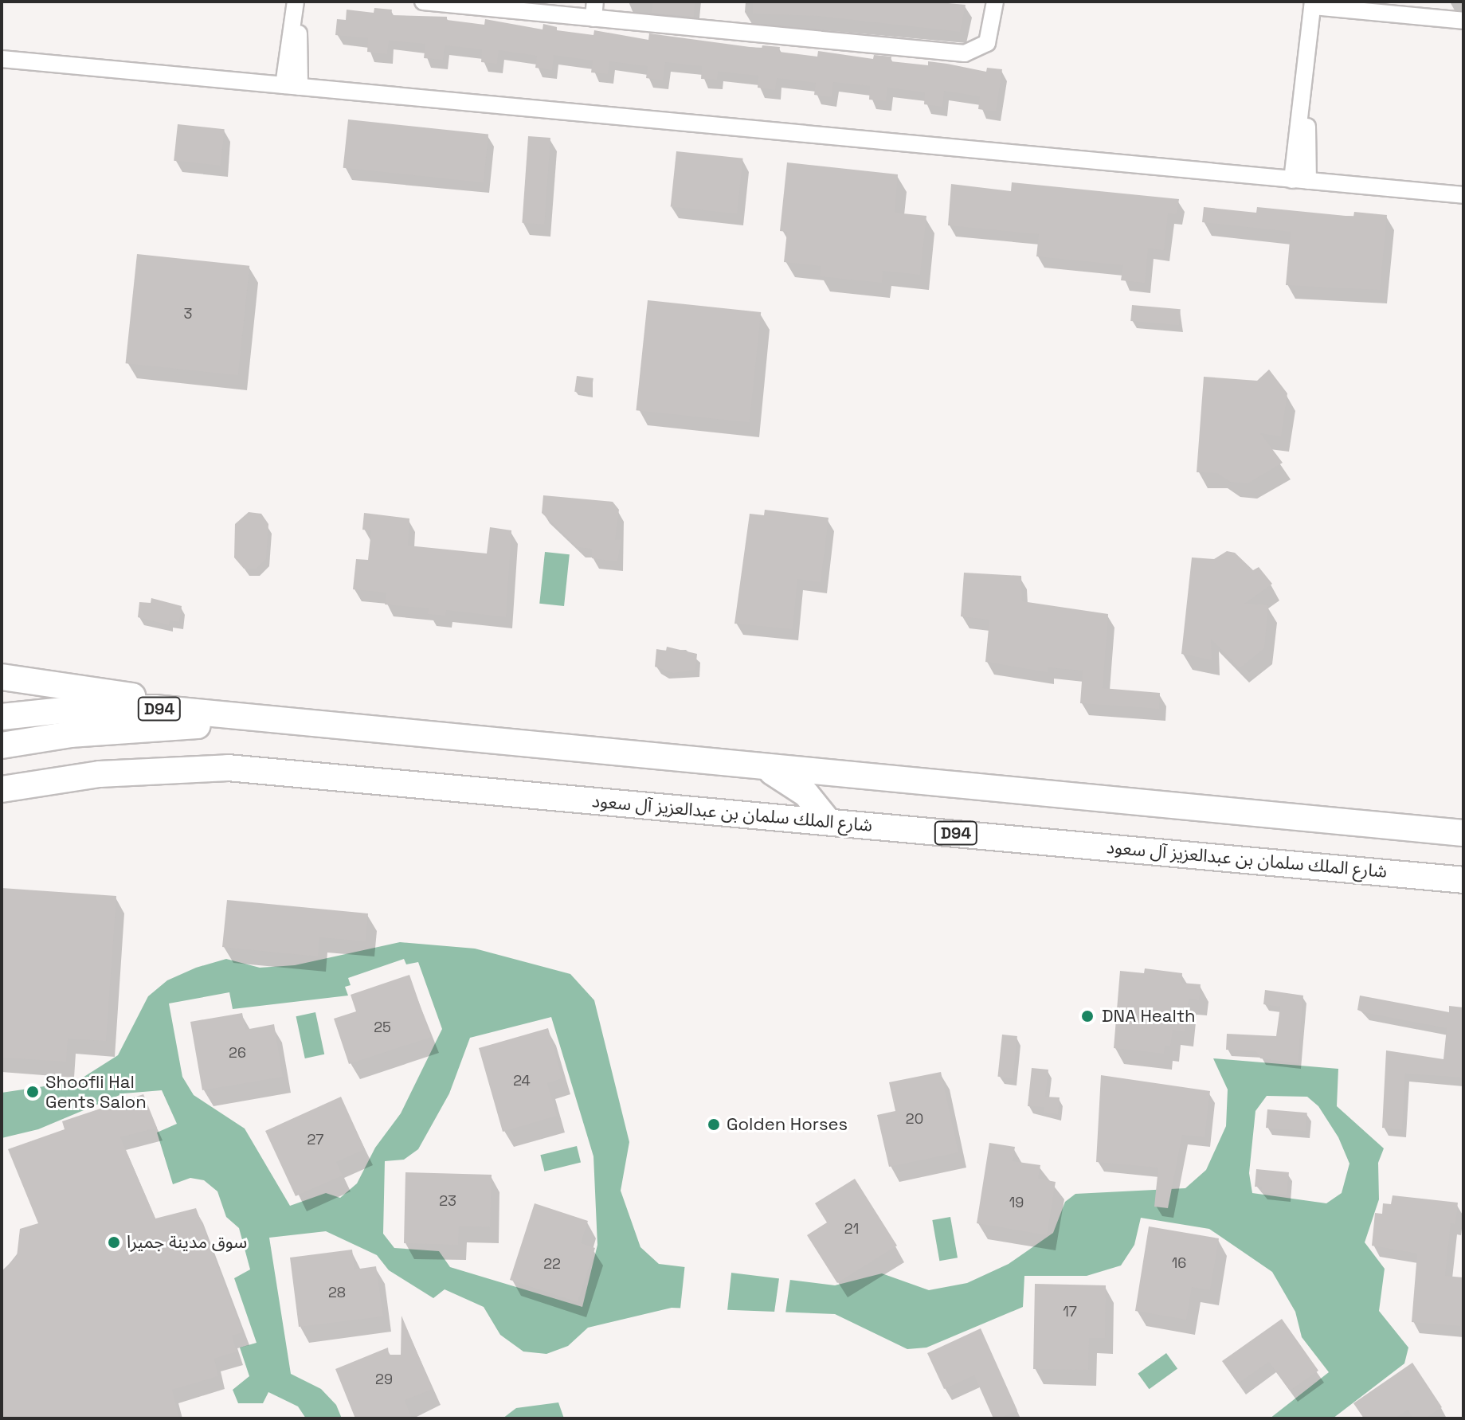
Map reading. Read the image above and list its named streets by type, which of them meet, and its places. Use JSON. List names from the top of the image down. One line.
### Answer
{"streets":{"main road":["D94","شارع الملك سلمان بن عبدالعزيز آل سعود"]},"places":["DNA Health","Shoofli Hal Gents Salon","Golden Horses","سوق مدينة جميرا"],"house_numbers":["3","25","26","24","20","27","23","19","21","16","22","28","17","29"]}
